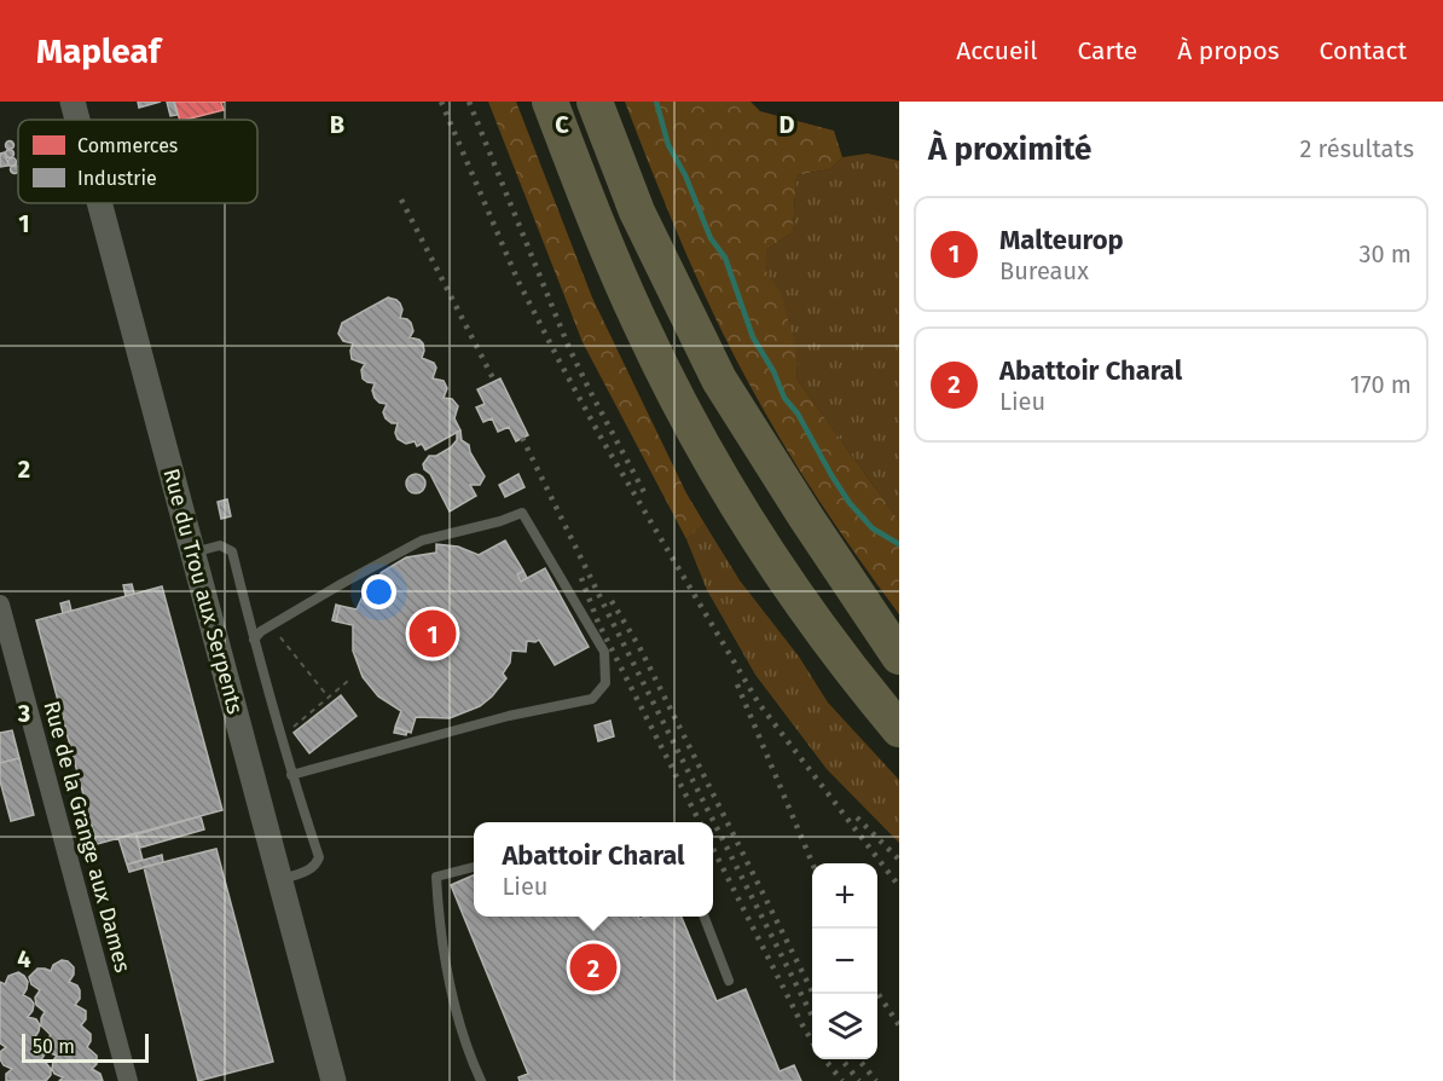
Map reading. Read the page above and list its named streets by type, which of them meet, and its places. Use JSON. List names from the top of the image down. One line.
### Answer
{"streets":{"street":["Rue du Trou aux Serpents","Rue de la Grange aux Dames"]},"legend":["Commerces","Industrie"],"scale_bar":"50 m","page":{"header":"Mapleaf","nav":["Accueil","Carte","À propos","Contact"],"heading":["À proximité","2 résultats"],"list":[{"mark":"1","name":"Malteurop","note":"Bureaux","value":"30 m"},{"mark":"2","name":"Abattoir Charal","note":"Lieu","value":"170 m"}],"pins":["1","2"],"popup":["Abattoir Charal","Lieu"],"map_buttons":["+","−"],"scale":"50 m"},"grid":{"columns":["B","C","D"],"rows":["1","2","3","4"]}}
